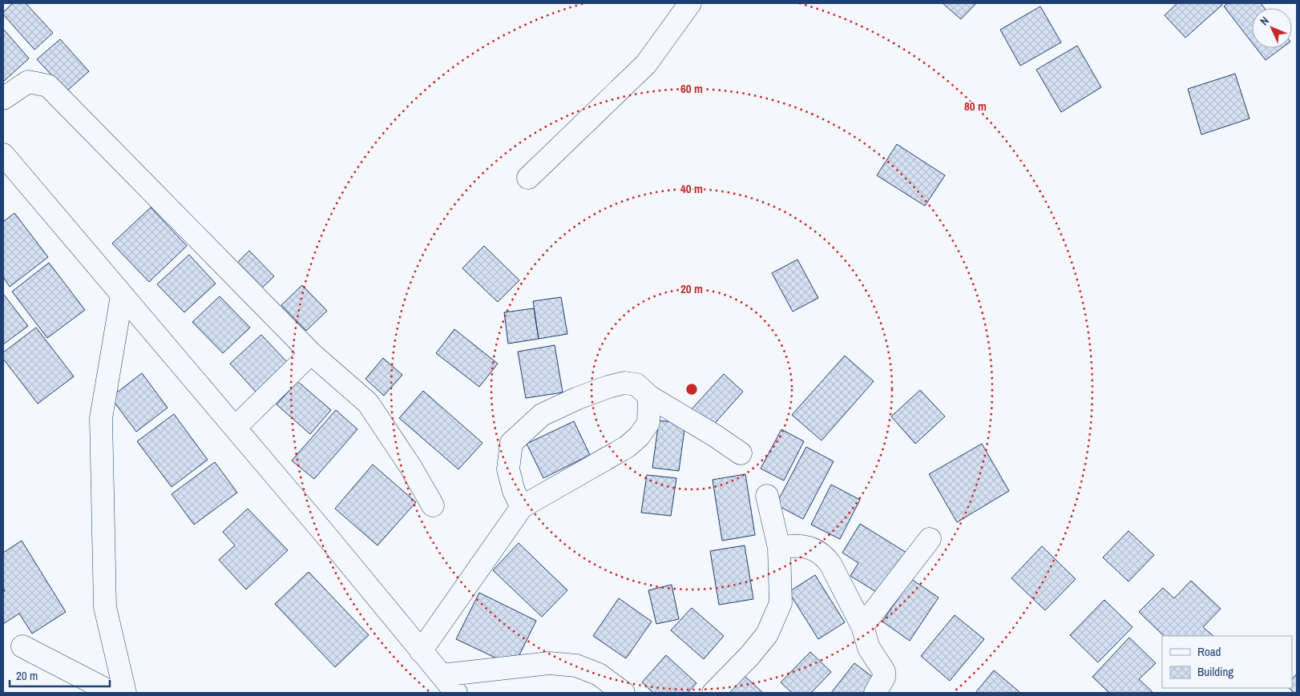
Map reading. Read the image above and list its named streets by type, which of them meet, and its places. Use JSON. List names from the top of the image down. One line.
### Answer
{"legend":["Road","Building"],"scale_bar":"20 m","north":"top left","rings":["60 m","80 m","40 m","20 m"]}
